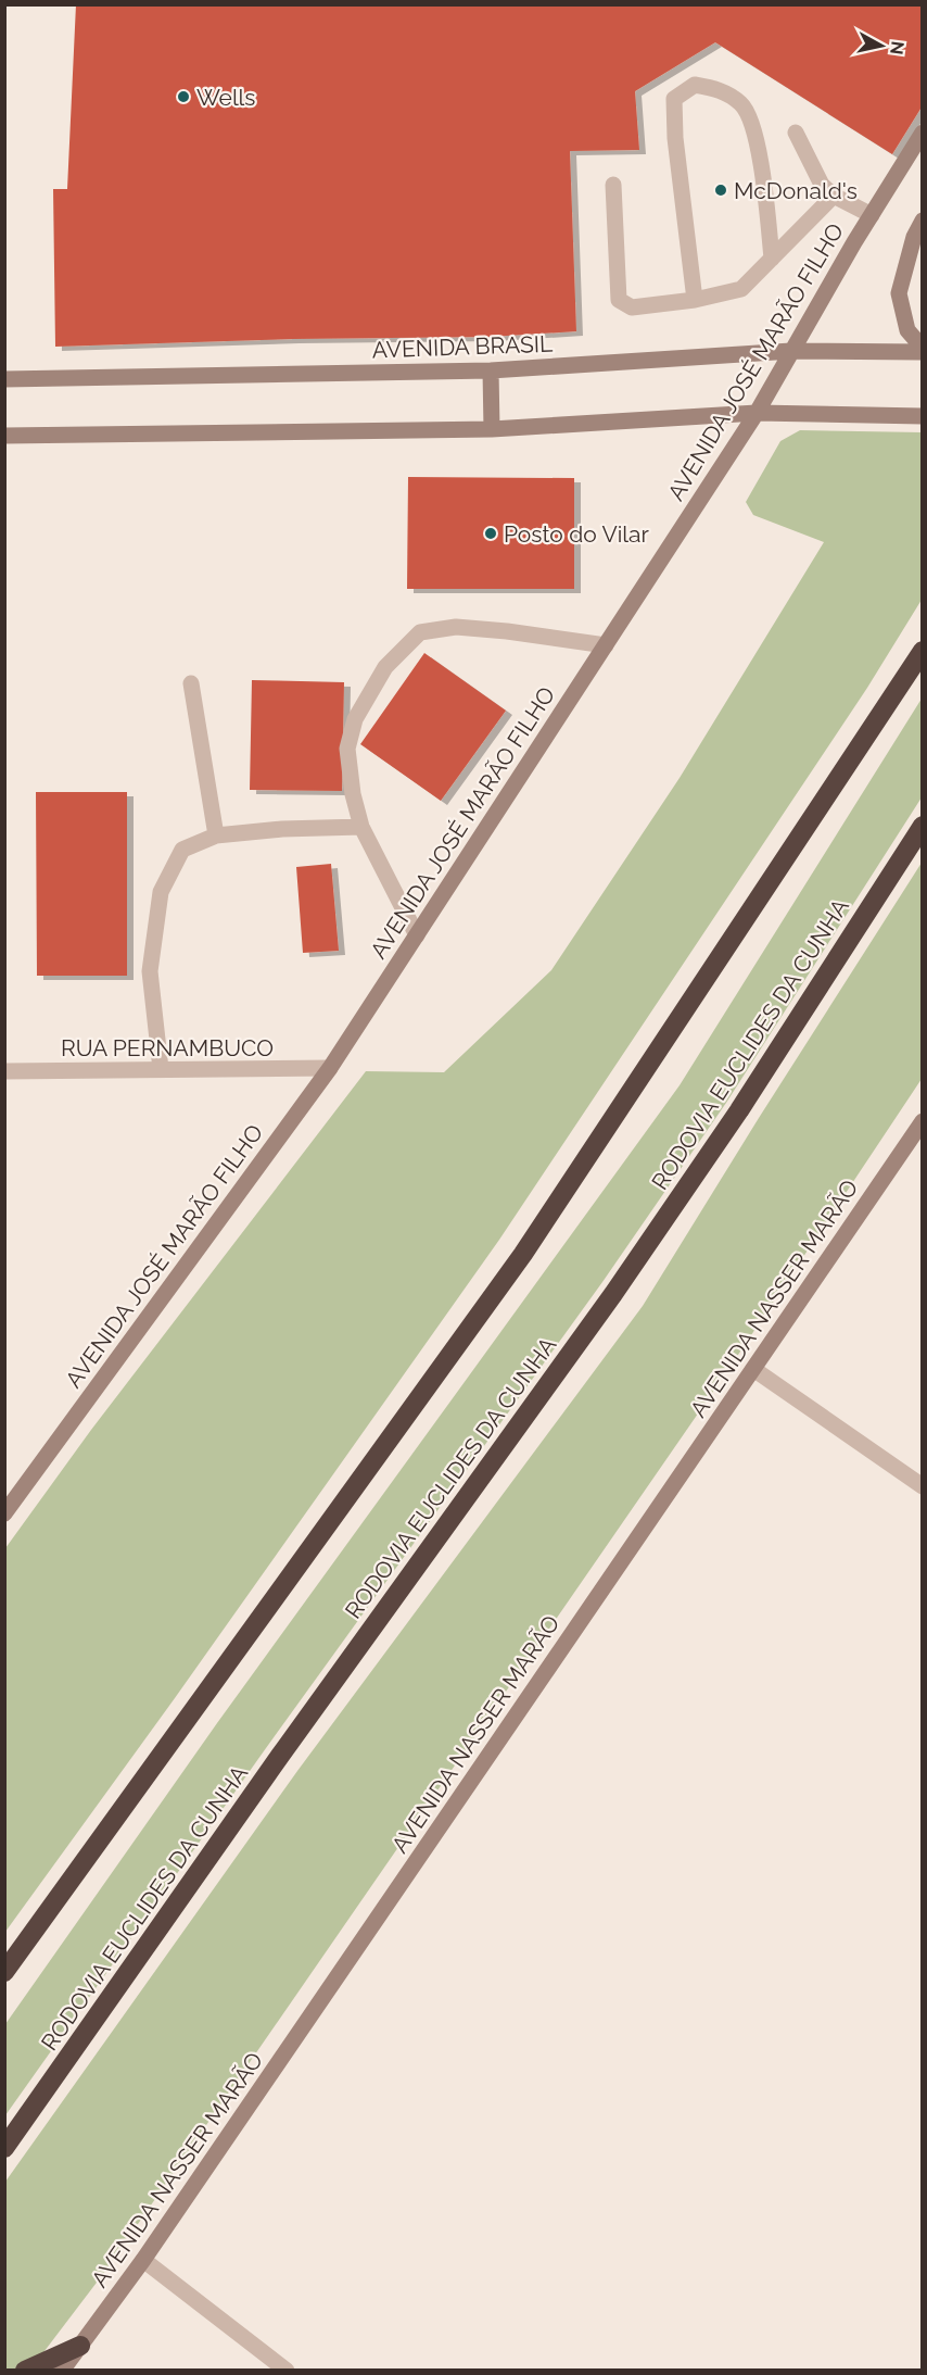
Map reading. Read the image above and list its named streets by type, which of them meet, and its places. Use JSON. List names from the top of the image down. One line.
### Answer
{"streets":{"highway":["RODOVIA EUCLIDES DA CUNHA"],"main road":["AVENIDA BRASIL","AVENIDA JOSÉ MARÃO FILHO","AVENIDA NASSER MARÃO"],"street":["RUA PERNAMBUCO"]},"crossings":[["AVENIDA BRASIL","AVENIDA JOSÉ MARÃO FILHO"],["AVENIDA JOSÉ MARÃO FILHO","RUA PERNAMBUCO"]],"places":["Wells","McDonald's","Posto do Vilar"],"north":"right"}
